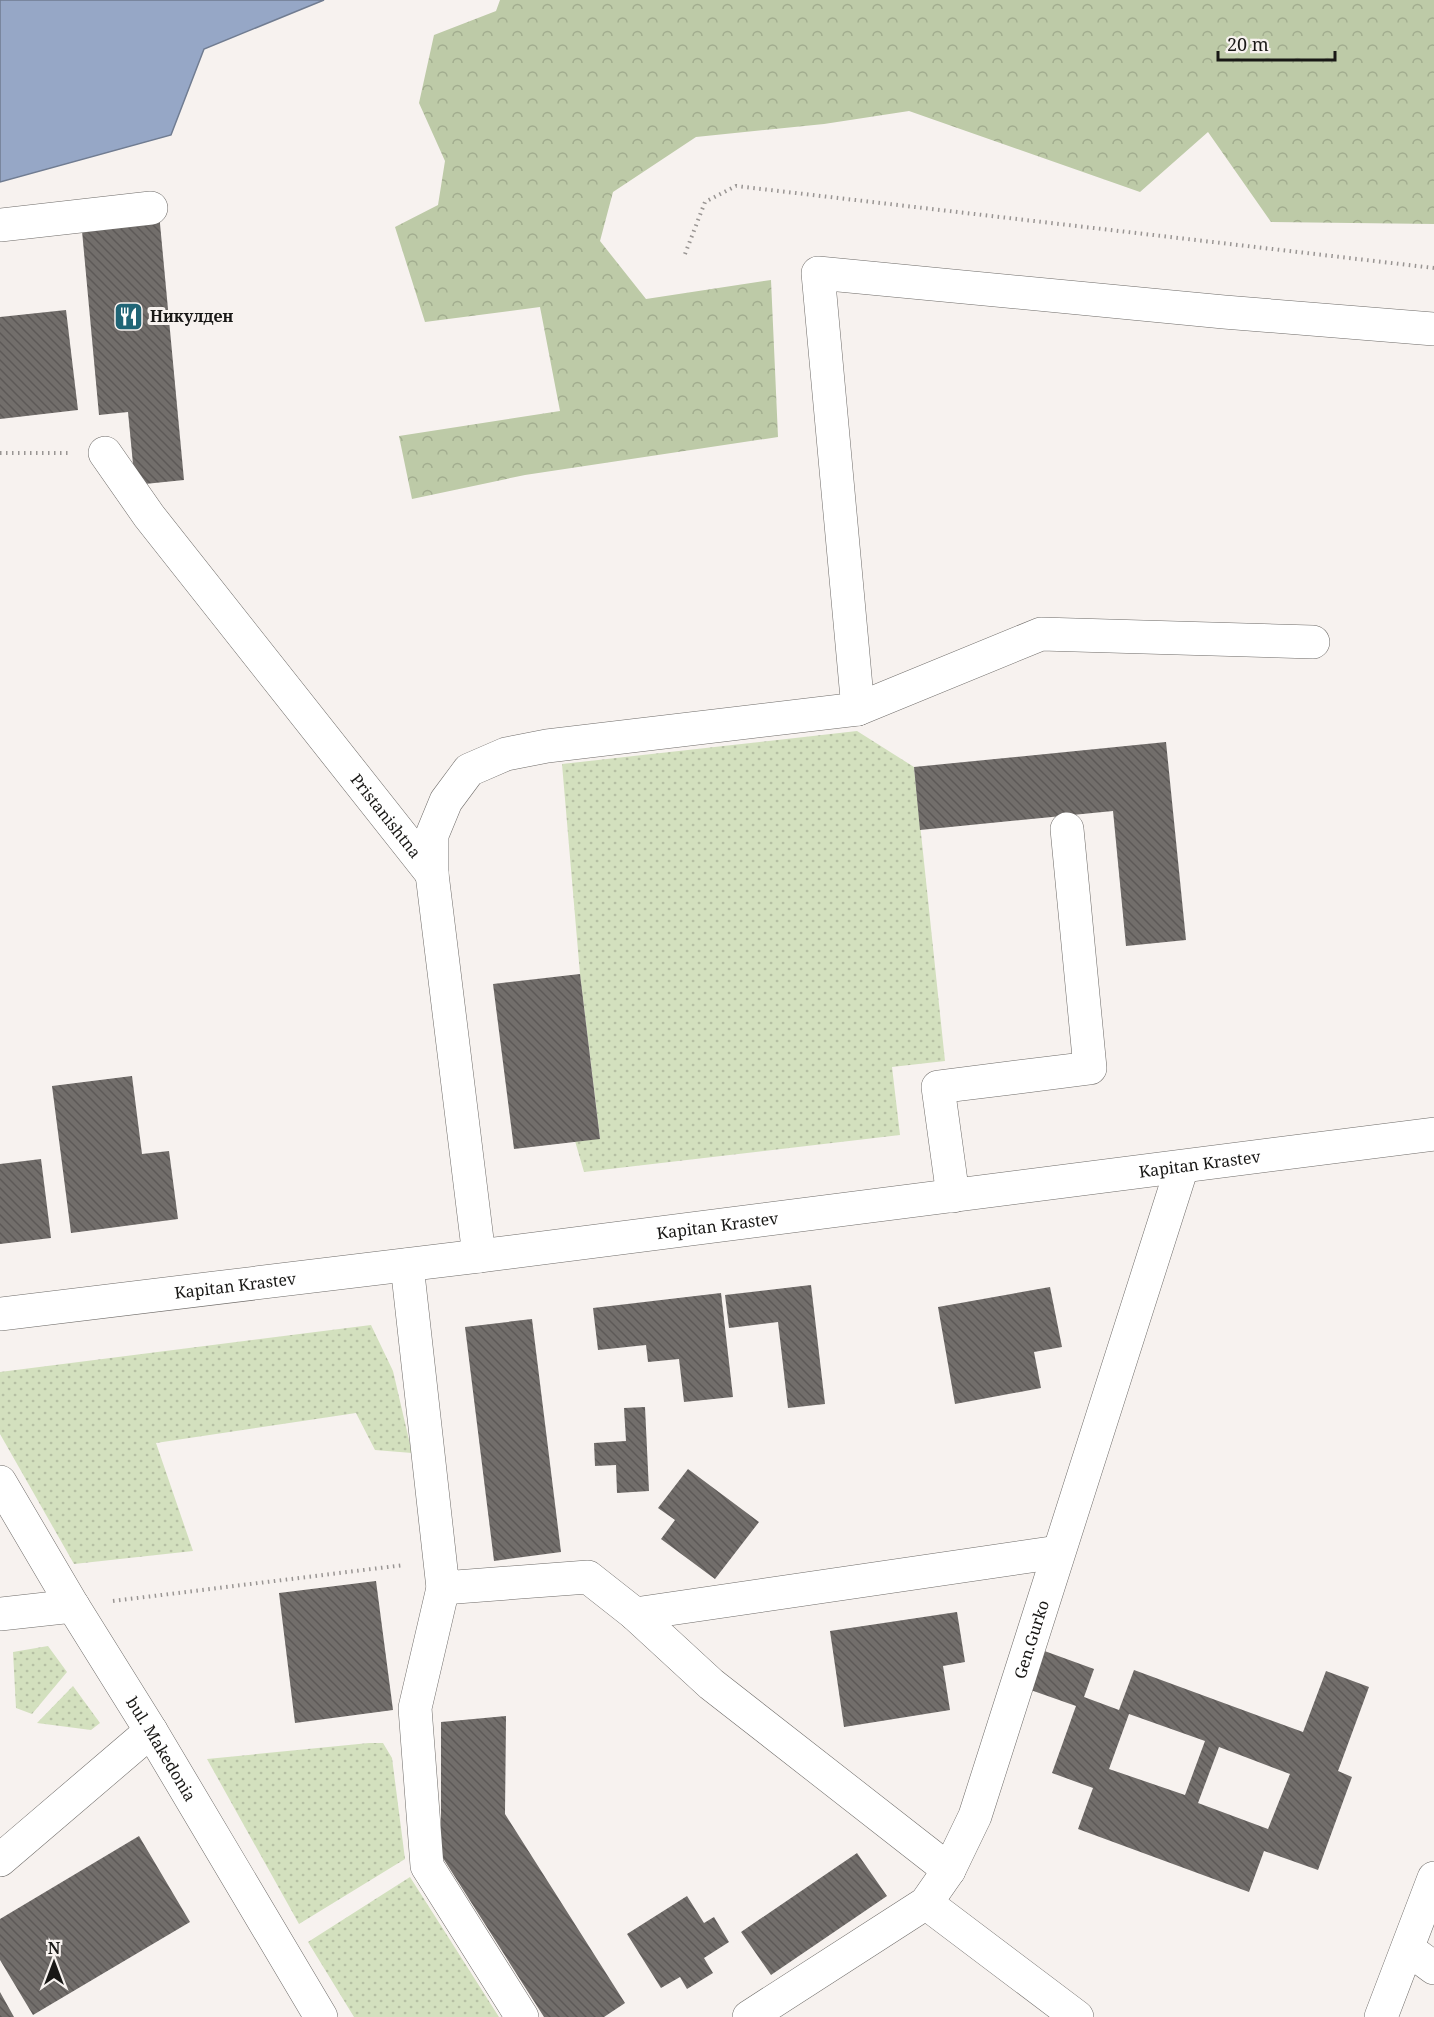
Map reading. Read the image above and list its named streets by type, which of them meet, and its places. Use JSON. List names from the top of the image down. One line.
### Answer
{"streets":{"street":["Pristanishtna","Kapitan Krastev","Gen.Gurko","bul. Makedonia"]},"crossings":[["Pristanishtna","Kapitan Krastev"],["Kapitan Krastev","Gen.Gurko"]],"places":{"restaurant":["Никулден"]},"scale_bar":"20 m","north":"top"}
